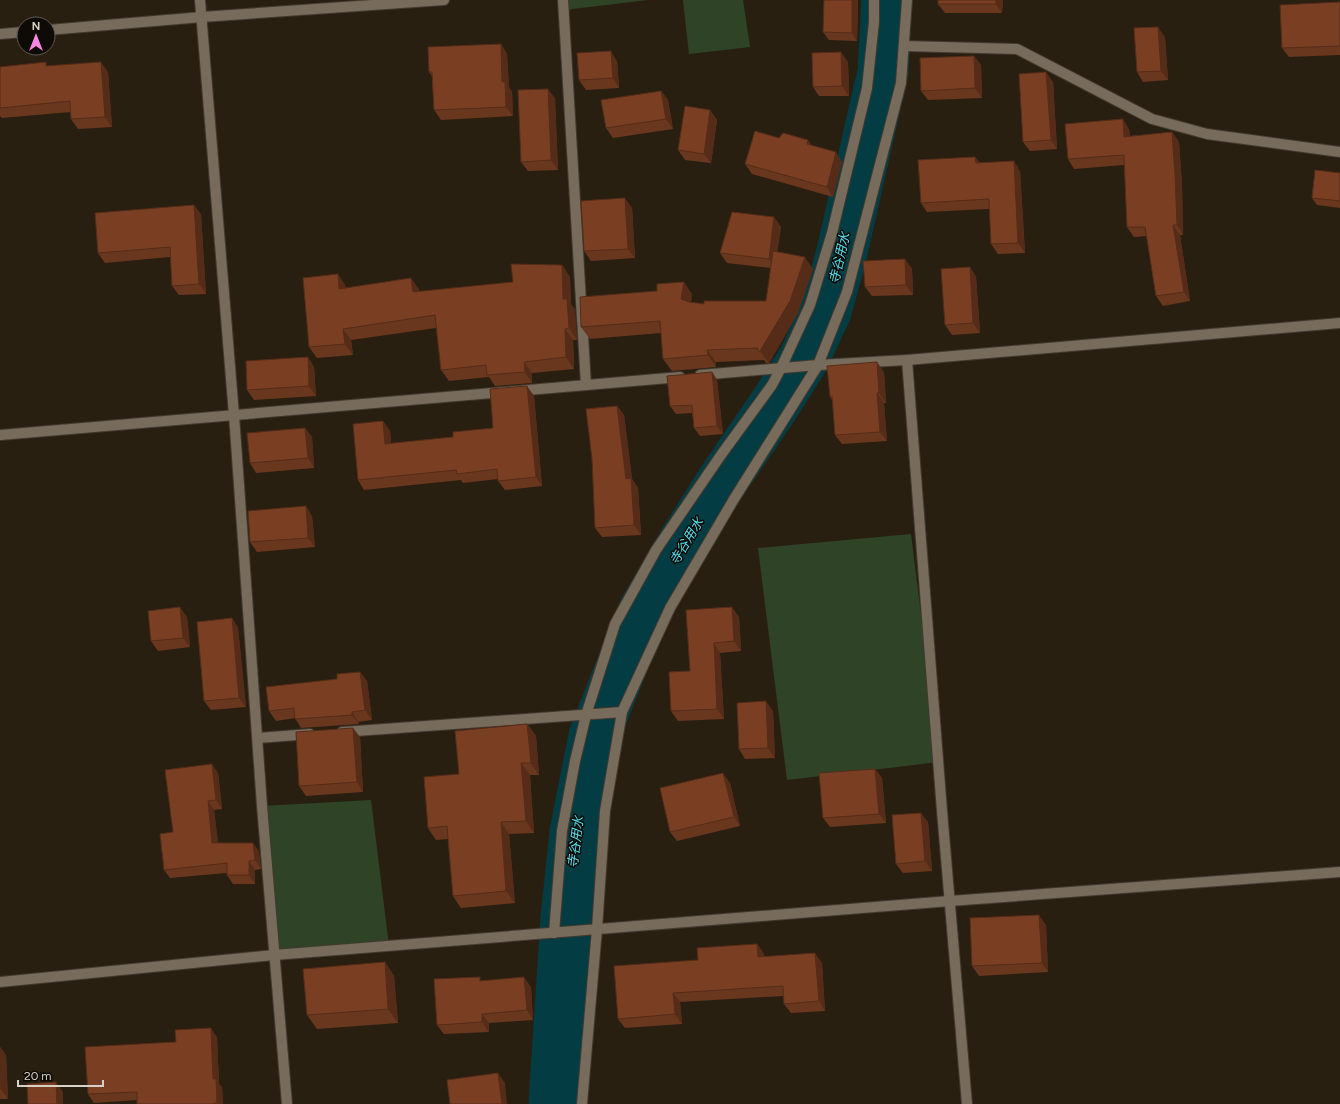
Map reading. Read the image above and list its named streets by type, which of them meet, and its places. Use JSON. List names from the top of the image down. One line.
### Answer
{"water":["寺谷用水"],"scale_bar":"20 m","north":"top"}
